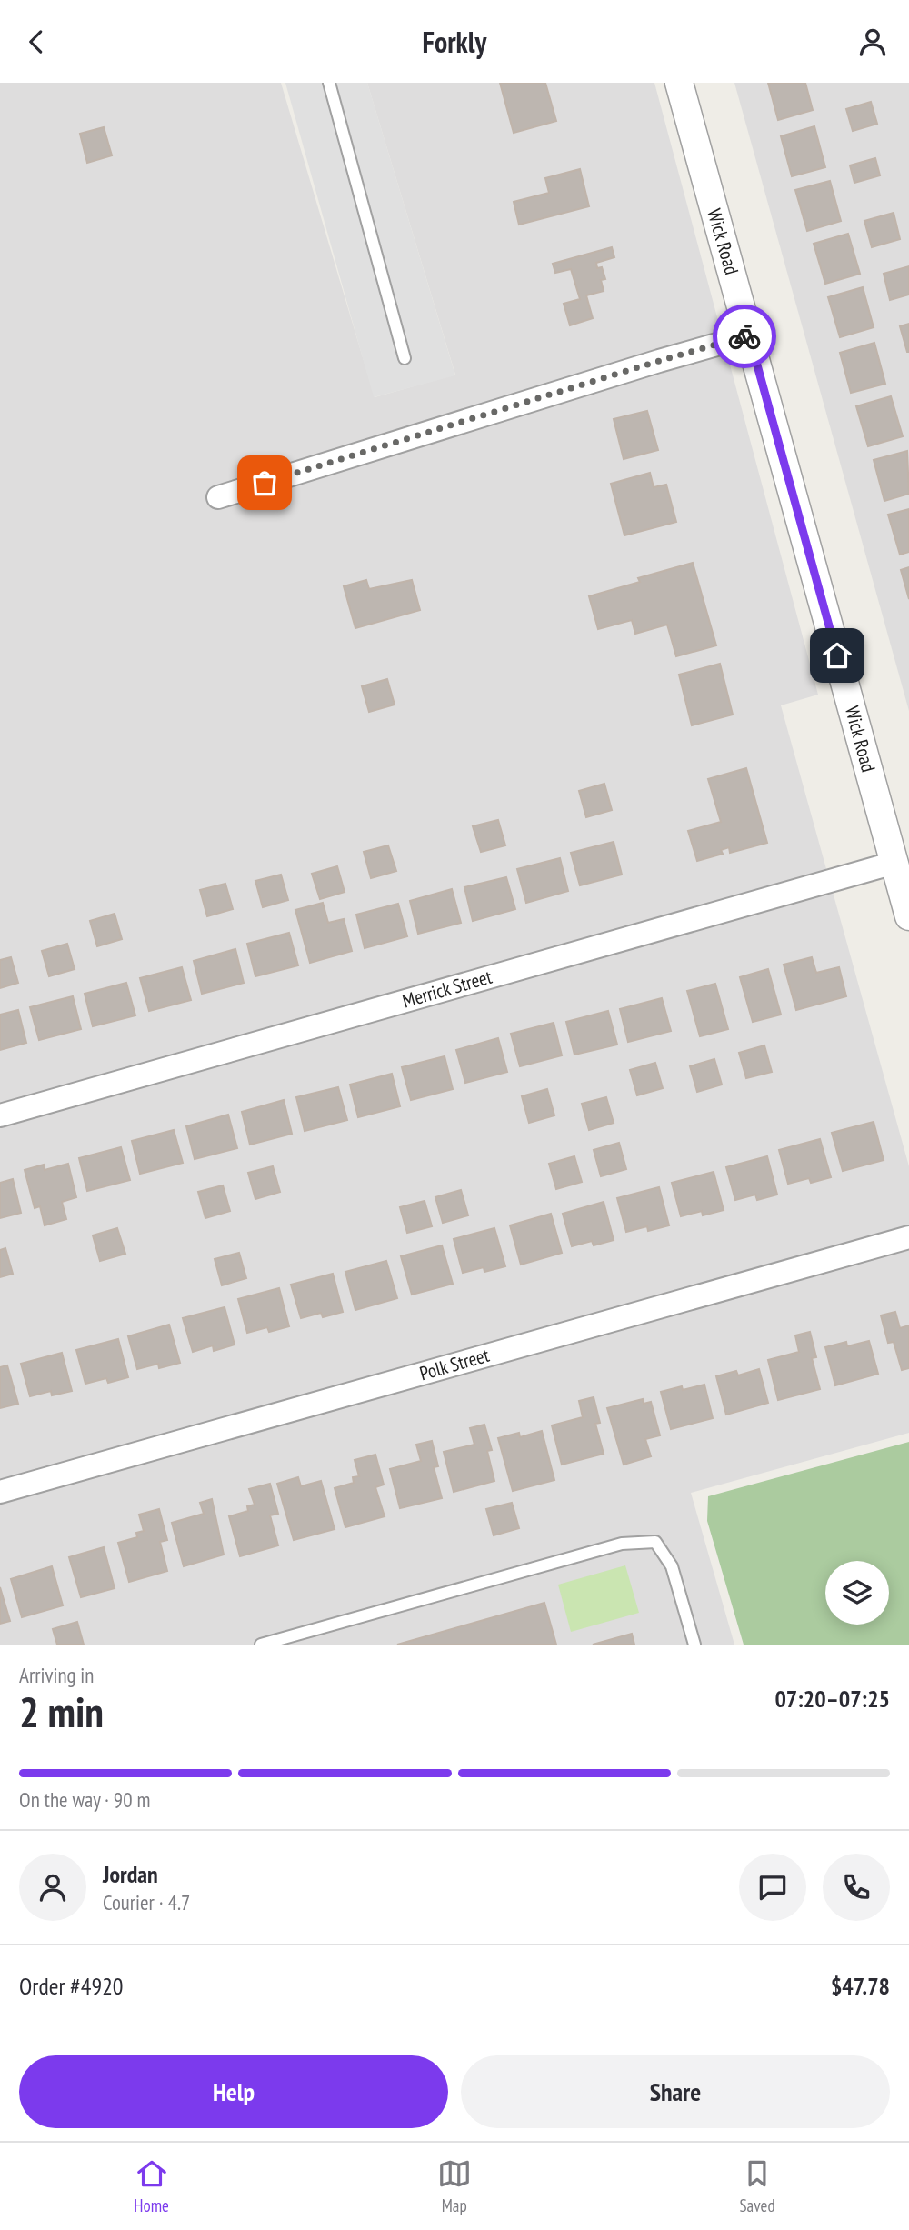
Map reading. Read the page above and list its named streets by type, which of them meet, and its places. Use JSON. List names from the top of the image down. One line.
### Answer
{"streets":{"street":["Wick Road","Merrick Street","Polk Street"]},"crossings":[["Wick Road","Merrick Street"]],"page":{"header":"Forkly","heading":["2 min","Arriving in","07:20–07:25"],"panel":["Jordan","Courier · 4.7","Order #4920","$47.78"],"bar":"On the way · 90 m","buttons":["Help","Share"],"tabs":["Home","Map","Saved"]}}
